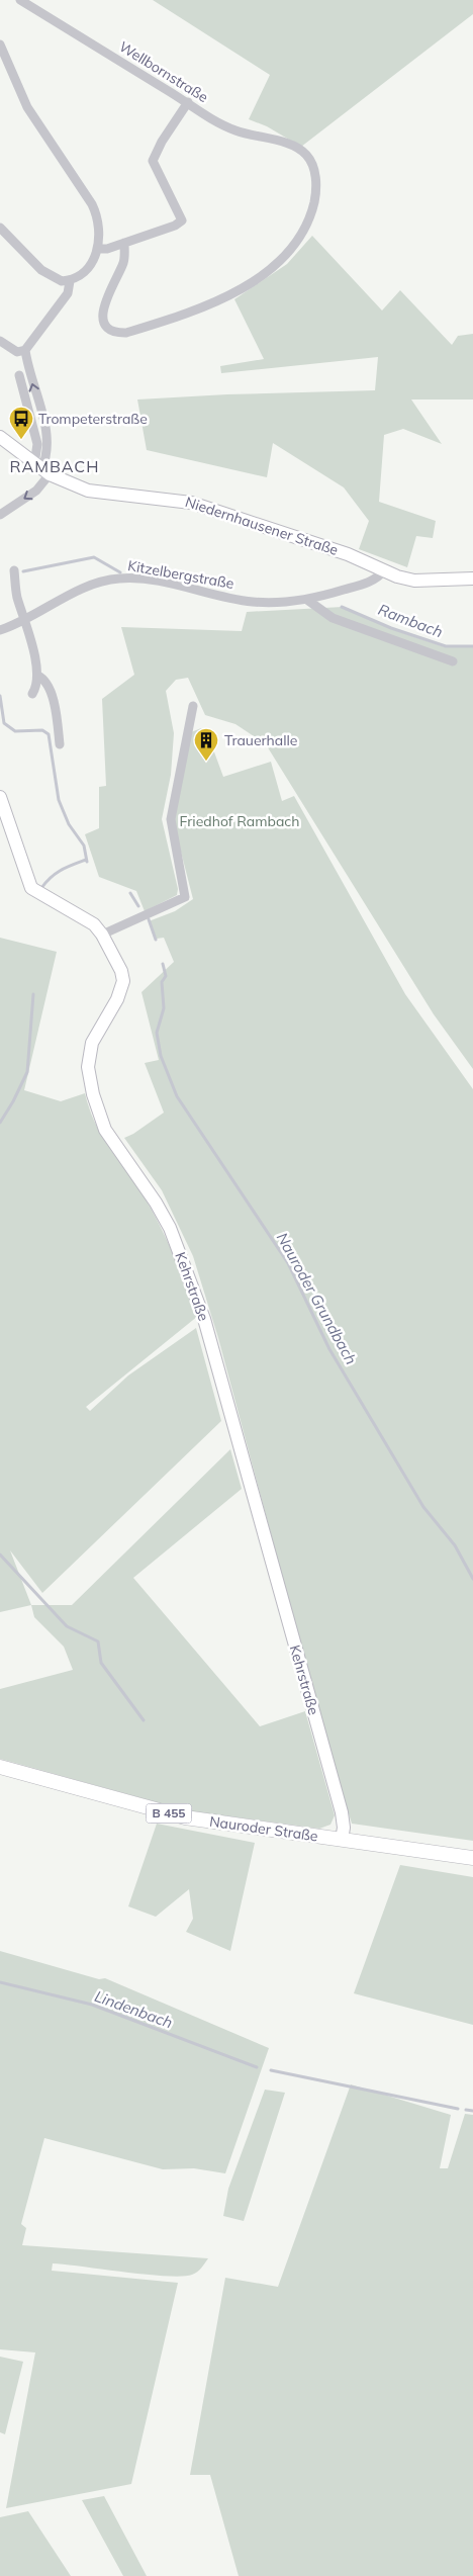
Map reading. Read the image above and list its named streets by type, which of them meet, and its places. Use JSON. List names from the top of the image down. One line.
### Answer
{"streets":{"main road":["B 455","Nauroder Straße"],"street":["Wellbornstraße","Niedernhausener Straße","Kitzelbergstraße","Kehrstraße"]},"crossings":[["Niedernhausener Straße","Kitzelbergstraße"],["Kehrstraße","Nauroder Straße"]],"districts":["RAMBACH"],"water":["Rambach","Nauroder Grundbach","Lindenbach"],"parks":["Friedhof Rambach"],"places":{"bus stop":["Trompeterstraße"],"building":["Trauerhalle"]}}
